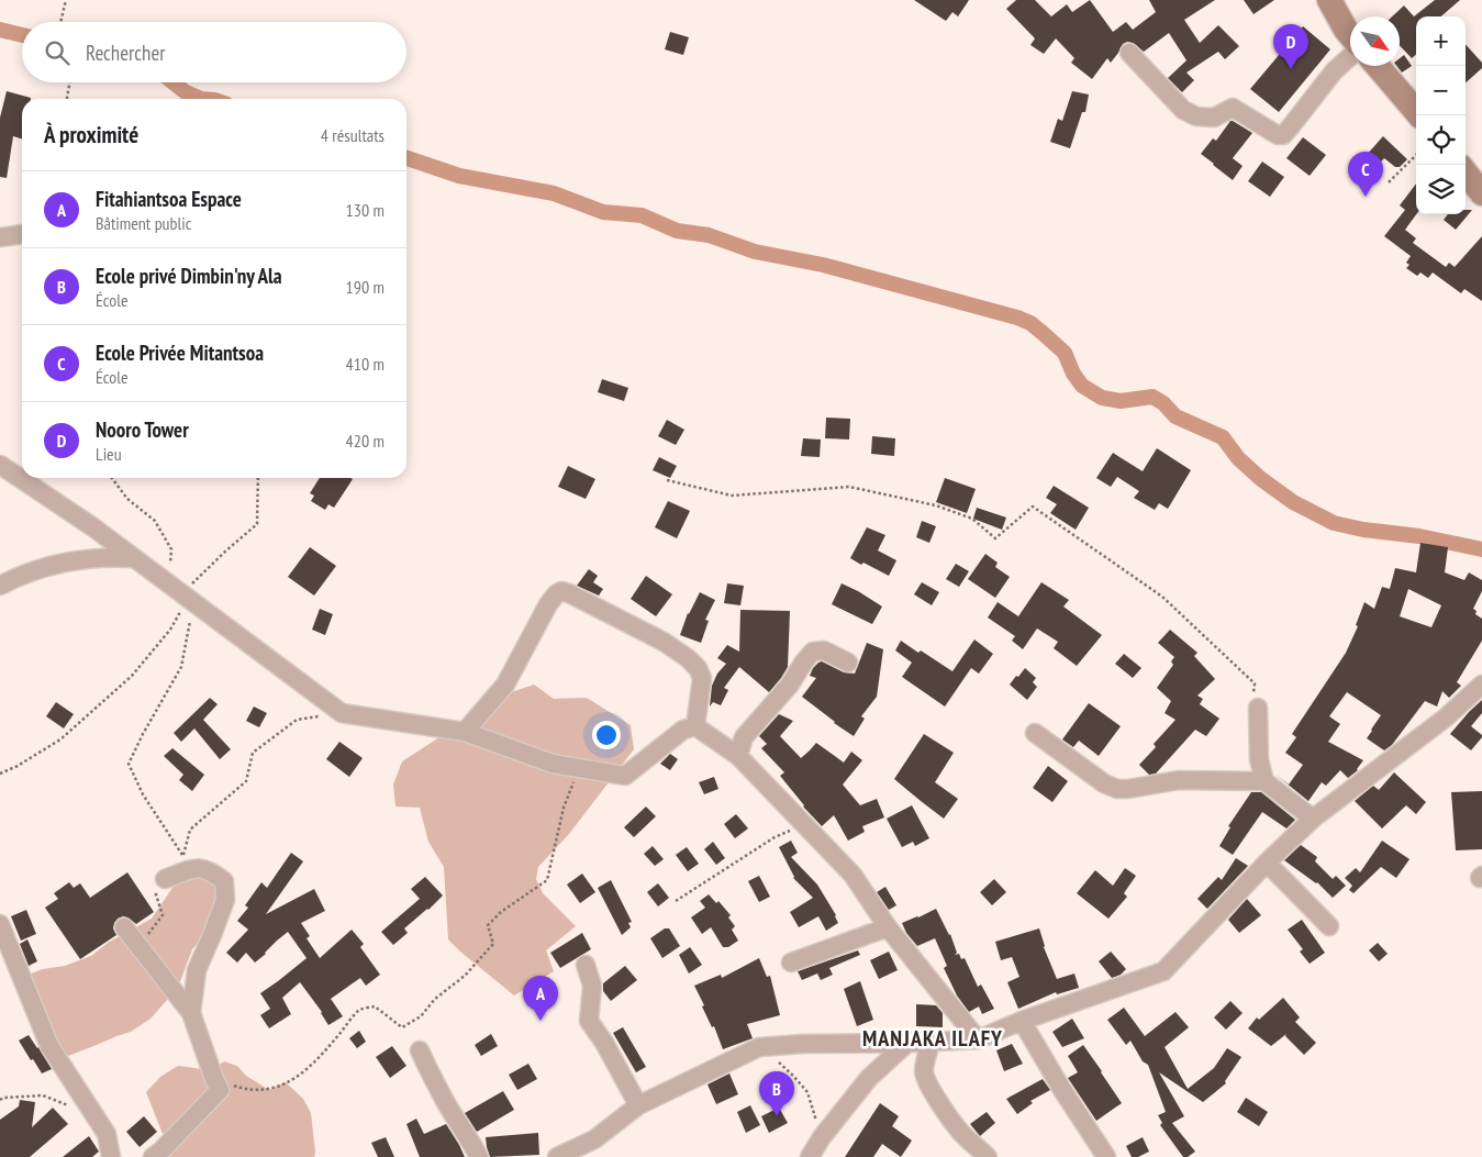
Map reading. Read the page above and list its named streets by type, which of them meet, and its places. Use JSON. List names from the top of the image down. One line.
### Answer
{"districts":["MANJAKA ILAFY"],"north":"bottom right","page":{"map_buttons":["+","−"],"search":"Rechercher","pins":["D","C","A","B"],"heading":["À proximité","4 résultats"],"list":[{"mark":"A","name":"Fitahiantsoa Espace","note":"Bâtiment public","value":"130 m"},{"mark":"B","name":"Ecole privé Dimbin'ny Ala","note":"École","value":"190 m"},{"mark":"C","name":"Ecole Privée Mitantsoa","note":"École","value":"410 m"},{"mark":"D","name":"Nooro Tower","note":"Lieu","value":"420 m"}]}}
